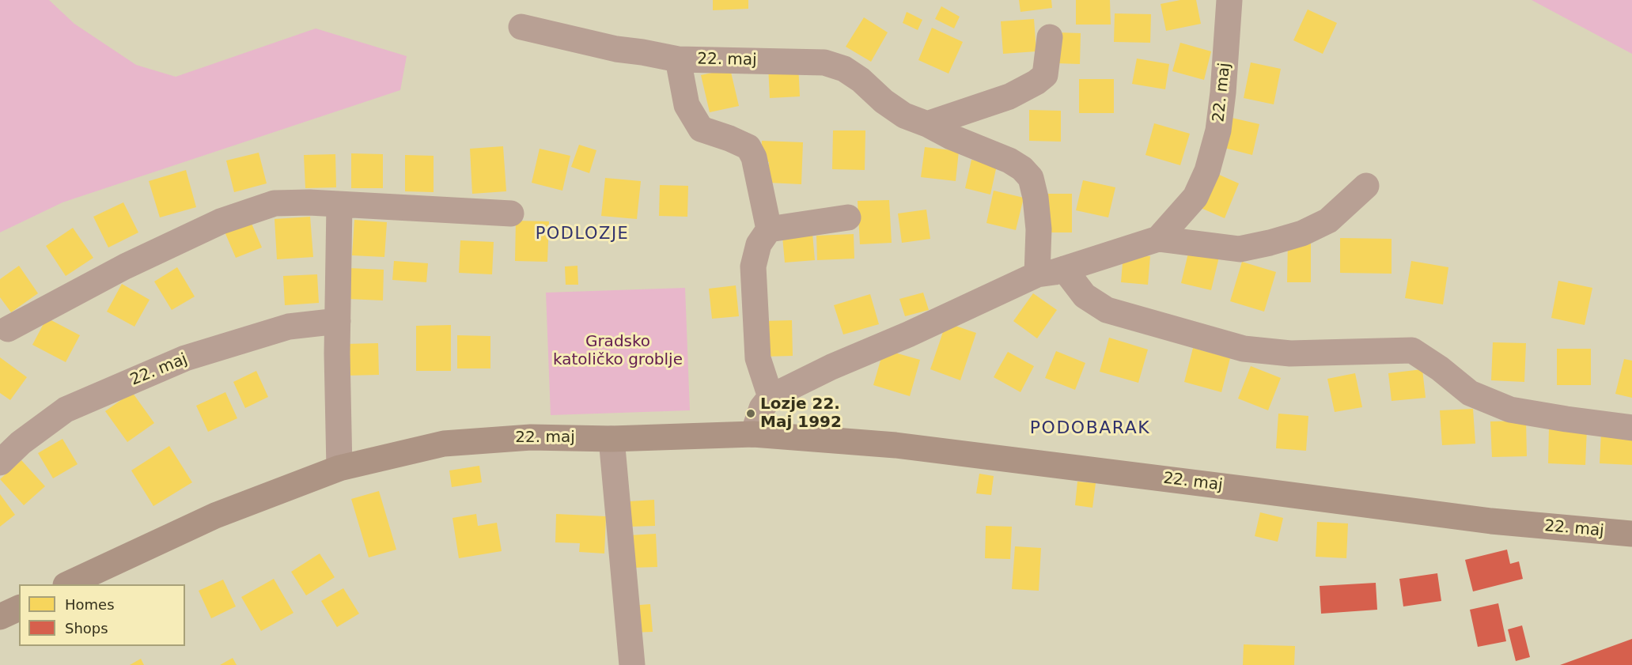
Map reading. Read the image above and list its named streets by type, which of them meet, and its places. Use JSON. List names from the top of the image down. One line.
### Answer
{"streets":{"main road":["22. maj"]},"districts":["PODLOZJE","PODOBARAK"],"parks":["Gradsko katoličko groblje"],"places":["Lozje 22. Maj 1992"],"legend":["Homes","Shops"]}
